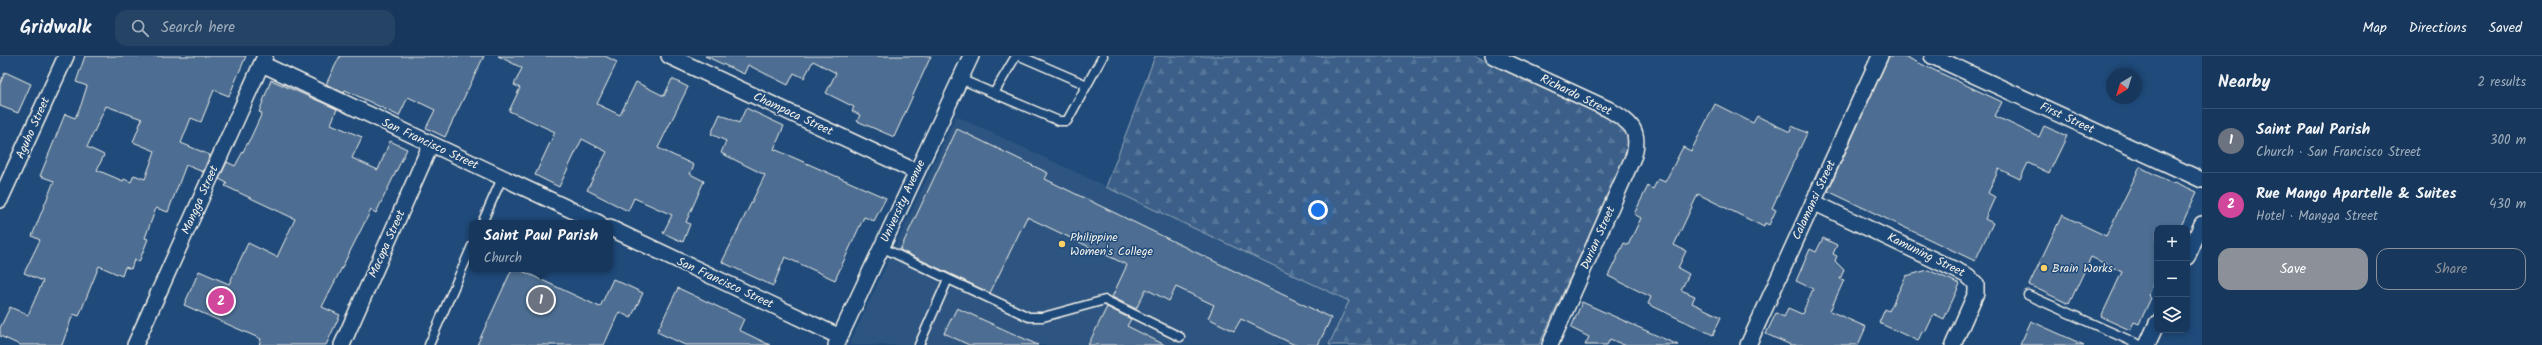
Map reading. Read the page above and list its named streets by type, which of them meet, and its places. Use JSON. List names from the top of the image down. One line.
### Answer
{"streets":{"street":["Richardo Street","Champaca Street","First Street","Aguho Street","San Francisco Street","Mangga Street","Calamansi Street","University Avenue","Durian Street","Macopa Street","Kamuning Street"]},"crossings":[["Richardo Street","Durian Street"],["Champaca Street","University Avenue"],["San Francisco Street","Mangga Street"],["San Francisco Street","University Avenue"],["San Francisco Street","Macopa Street"],["Calamansi Street","Kamuning Street"]],"places":["Philippine Women's College","Brain Works"],"north":"bottom left","page":{"header":"Gridwalk","search":"Search here","nav":["Map","Directions","Saved"],"heading":["Nearby","2 results"],"list":[{"mark":"1","name":"Saint Paul Parish","note":"Church · San Francisco Street","value":"300 m"},{"mark":"2","name":"Rue Mango Apartelle & Suites","note":"Hotel · Mangga Street","value":"430 m"}],"popup":["Saint Paul Parish","Church"],"map_buttons":["+","−"],"buttons":["Save","Share"],"pins":["1","2"]}}
